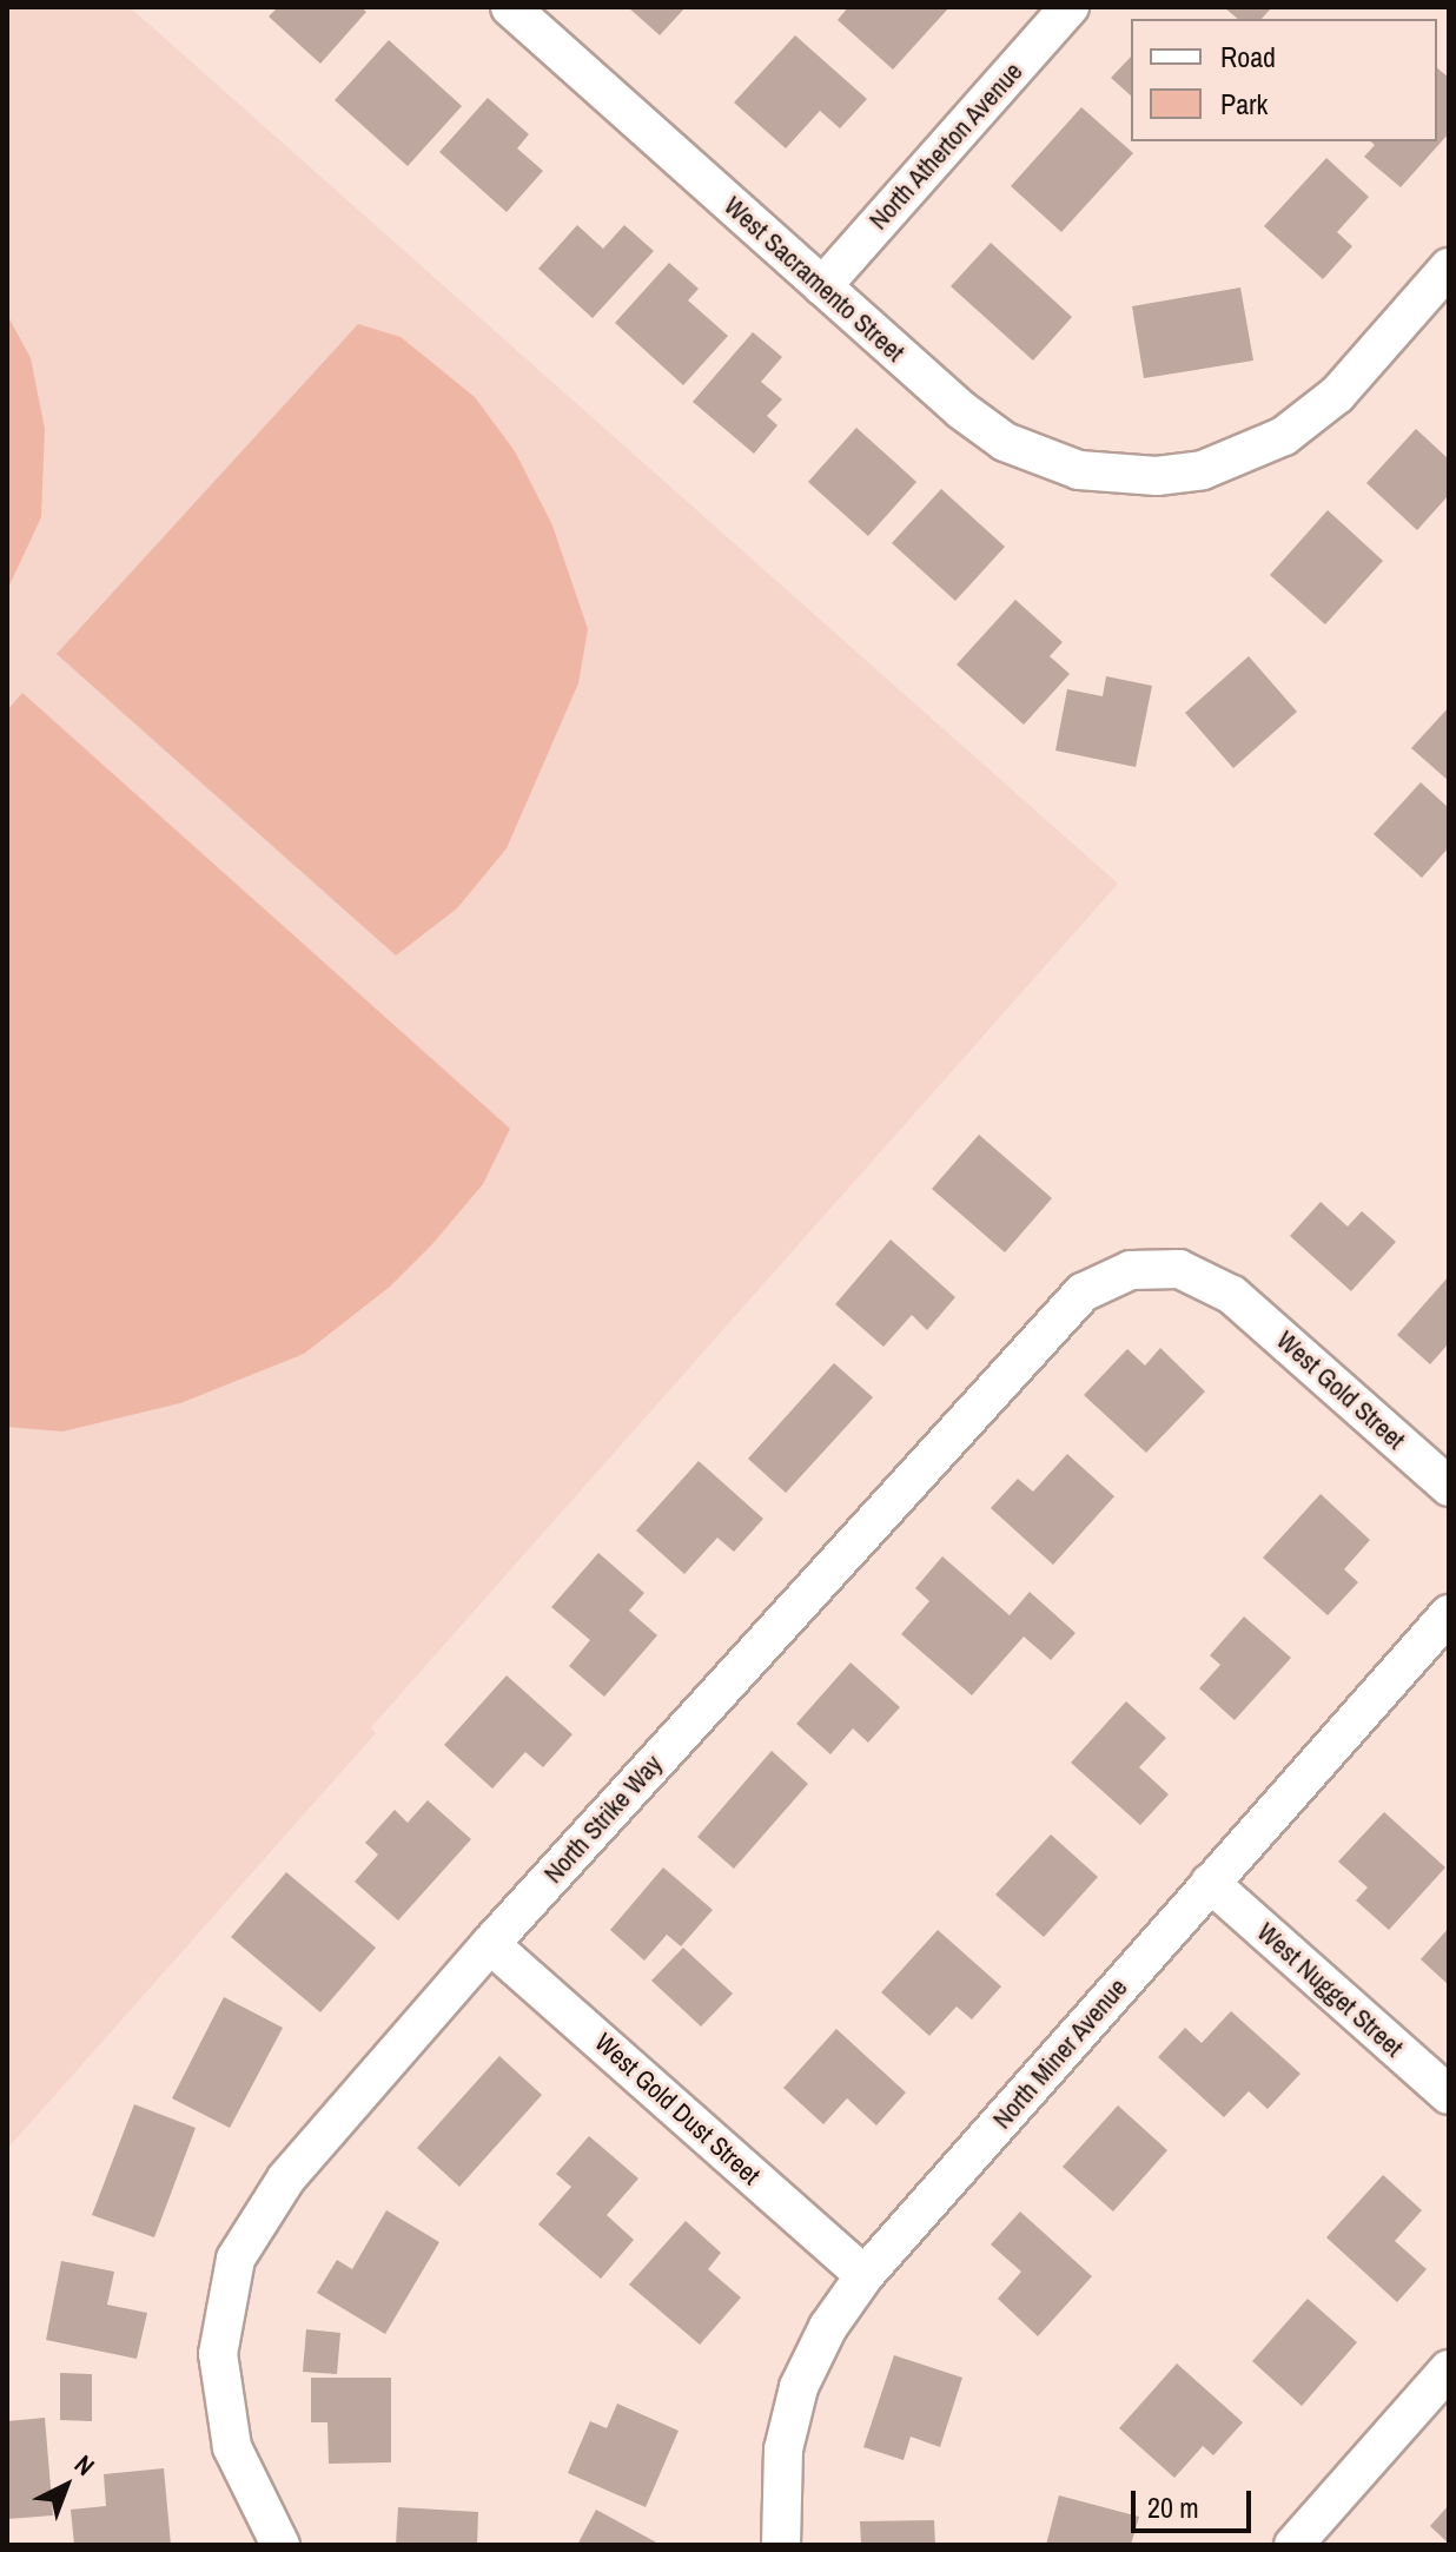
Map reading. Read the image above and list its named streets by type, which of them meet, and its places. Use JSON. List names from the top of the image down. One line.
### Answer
{"streets":{"street":["North Atherton Avenue","West Sacramento Street","West Gold Street","North Strike Way","West Nugget Street","North Miner Avenue","West Gold Dust Street"]},"crossings":[["North Atherton Avenue","West Sacramento Street"],["West Gold Street","North Strike Way"],["North Strike Way","West Gold Dust Street"],["West Nugget Street","North Miner Avenue"],["North Miner Avenue","West Gold Dust Street"]],"legend":["Road","Park"],"scale_bar":"20 m","north":"top right"}
